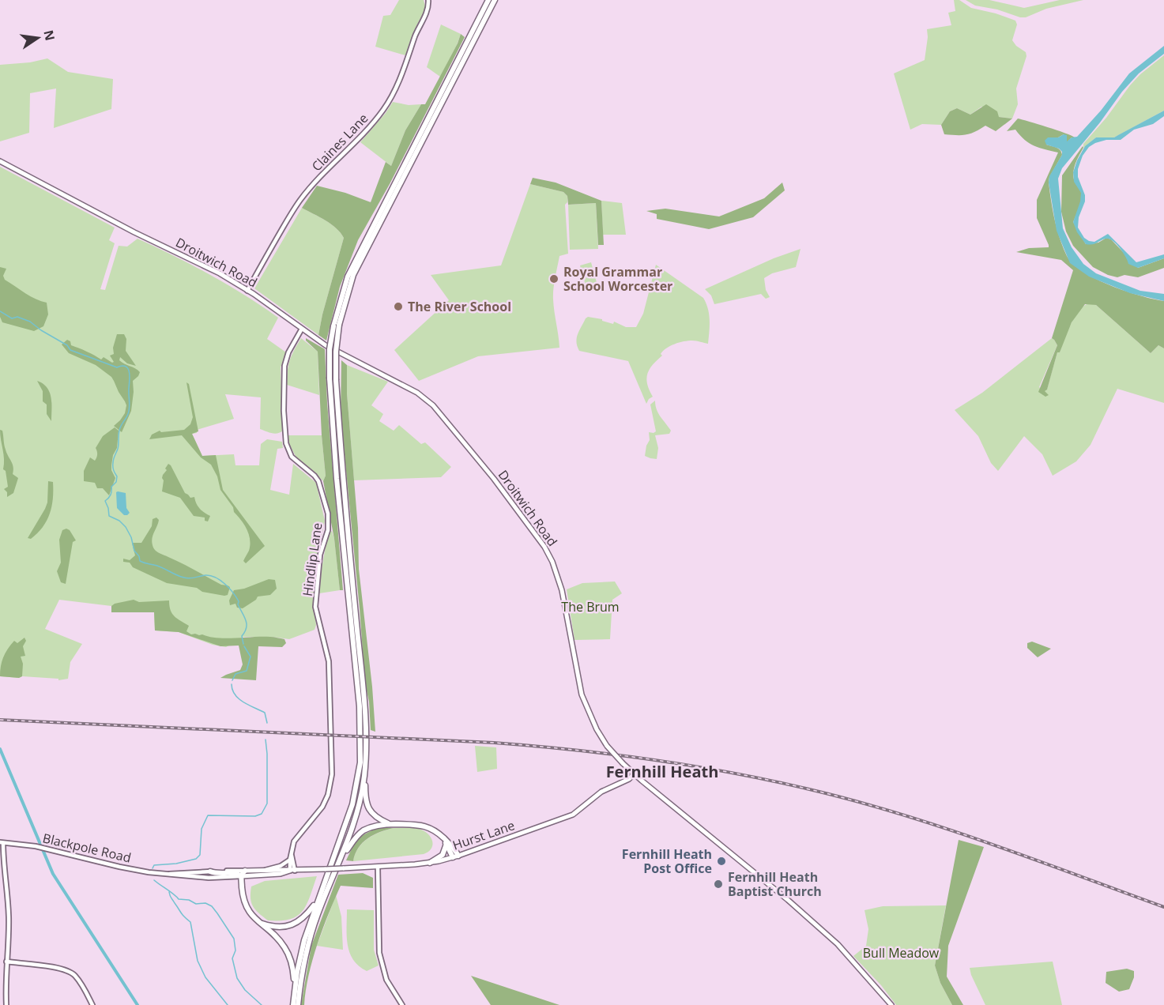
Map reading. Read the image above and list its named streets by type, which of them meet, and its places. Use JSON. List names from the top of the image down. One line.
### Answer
{"streets":{"main road":["Droitwich Road","Hurst Lane","Blackpole Road"],"street":["Claines Lane","Hindlip Lane"]},"crossings":[["Claines Lane","Droitwich Road"],["Droitwich Road","Hindlip Lane"],["Droitwich Road","Hurst Lane"],["Hindlip Lane","Blackpole Road"],["Hurst Lane","Blackpole Road"]],"districts":["Fernhill Heath"],"parks":["The Brum","Bull Meadow"],"places":["Royal Grammar School Worcester","The River School","Fernhill Heath Post Office","Fernhill Heath Baptist Church"],"north":"right"}
